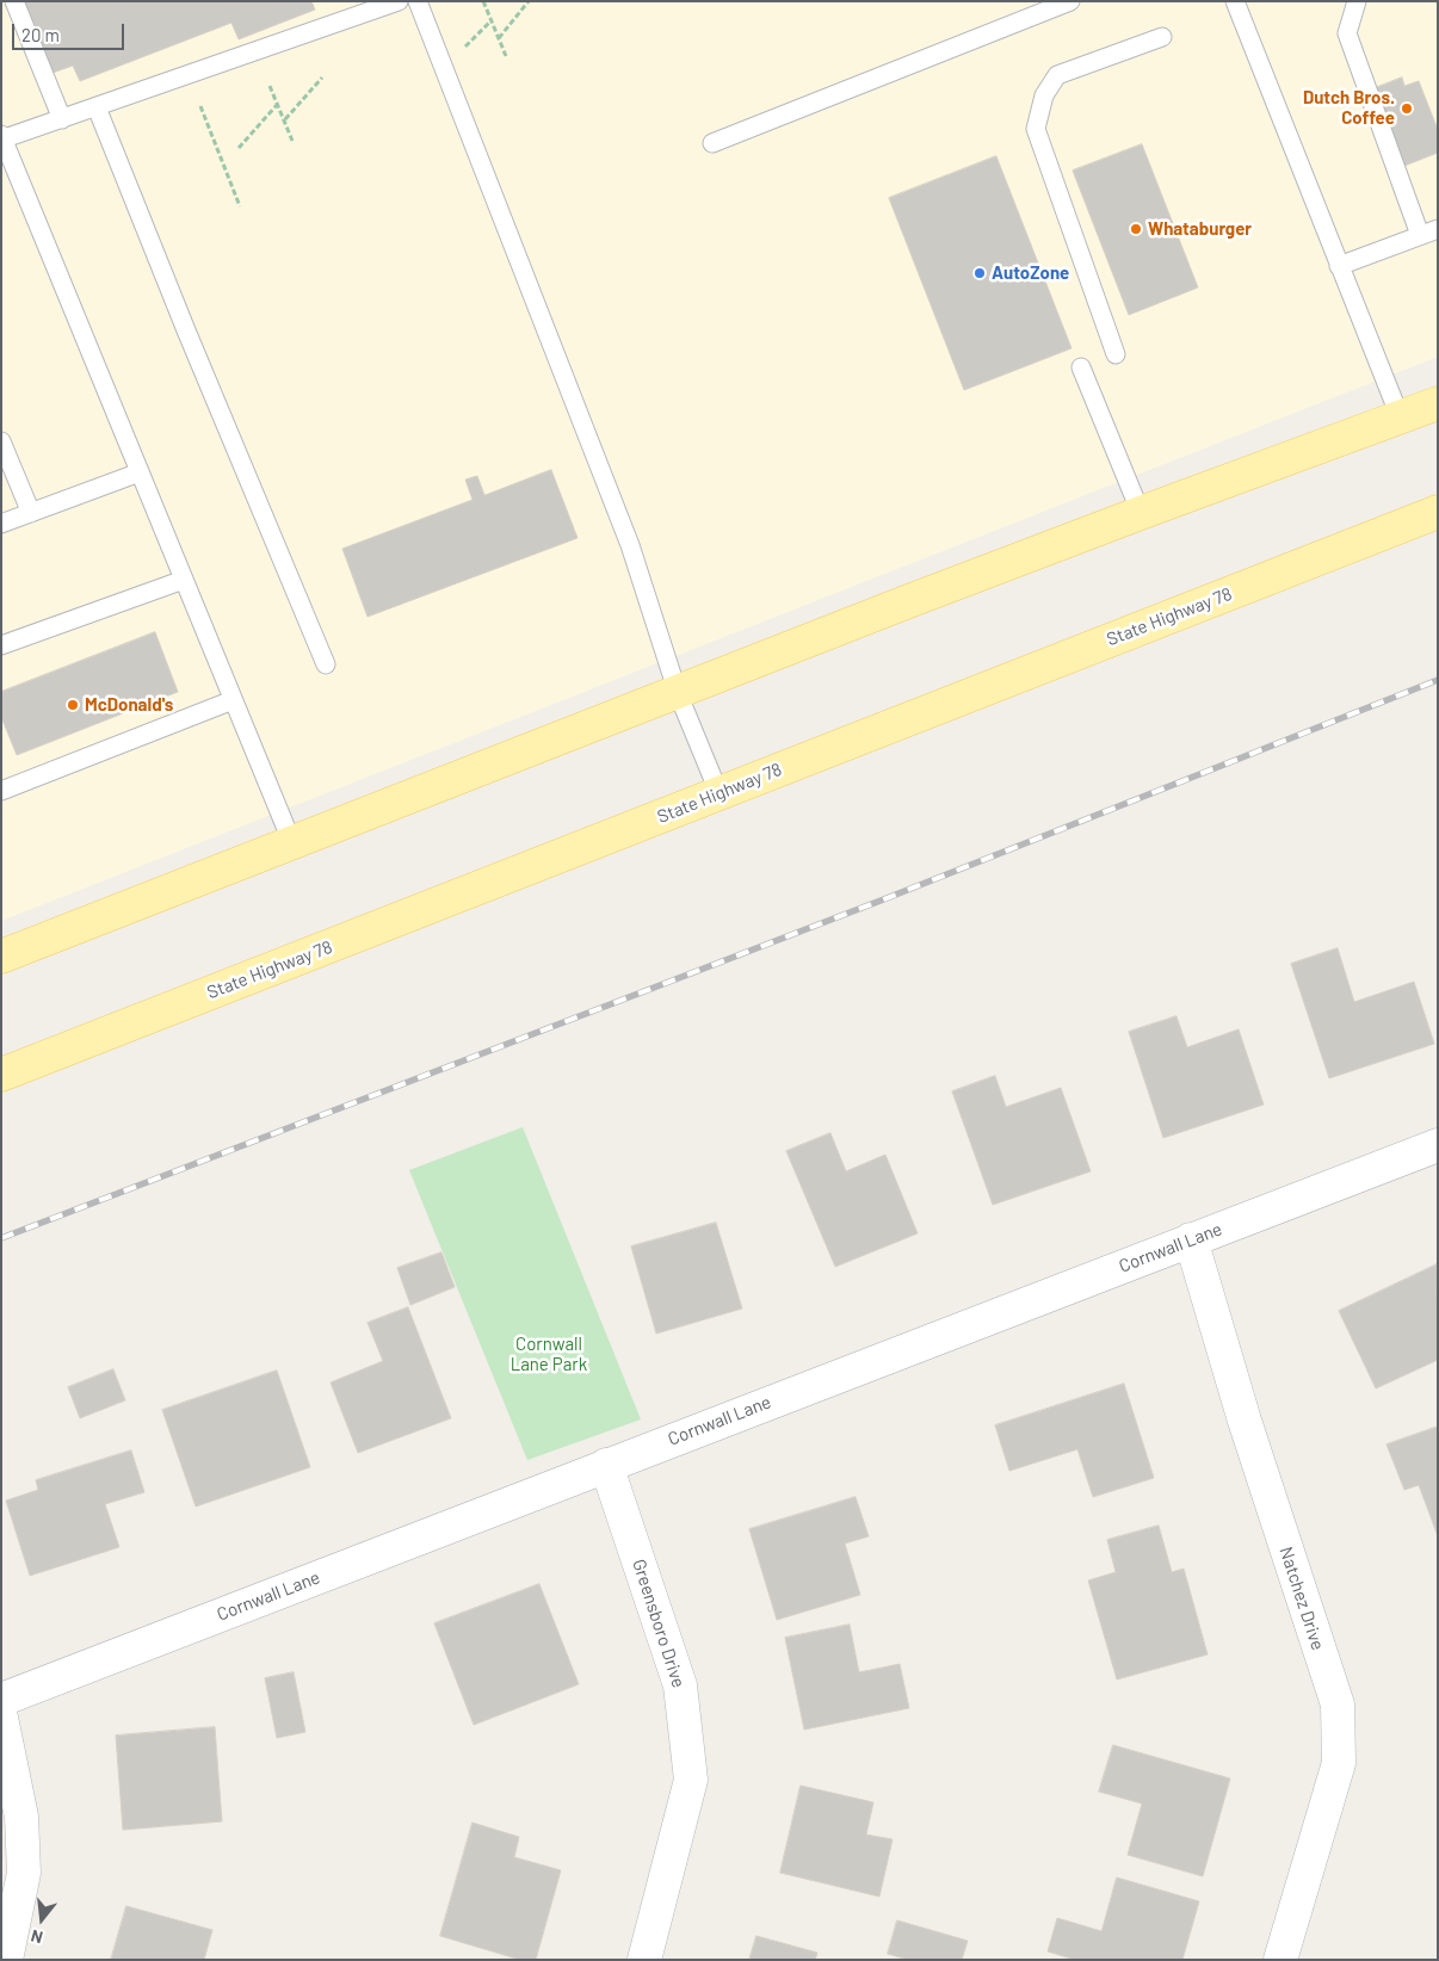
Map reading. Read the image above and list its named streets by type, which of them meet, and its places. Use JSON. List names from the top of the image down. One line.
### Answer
{"streets":{"main road":["State Highway 78"],"street":["Cornwall Lane","Natchez Drive","Greensboro Drive"]},"crossings":[["Cornwall Lane","Natchez Drive"],["Cornwall Lane","Greensboro Drive"]],"parks":["Cornwall Lane Park"],"places":["Dutch Bros. Coffee","Whataburger","AutoZone","McDonald's"],"scale_bar":"20 m","north":"bottom"}
